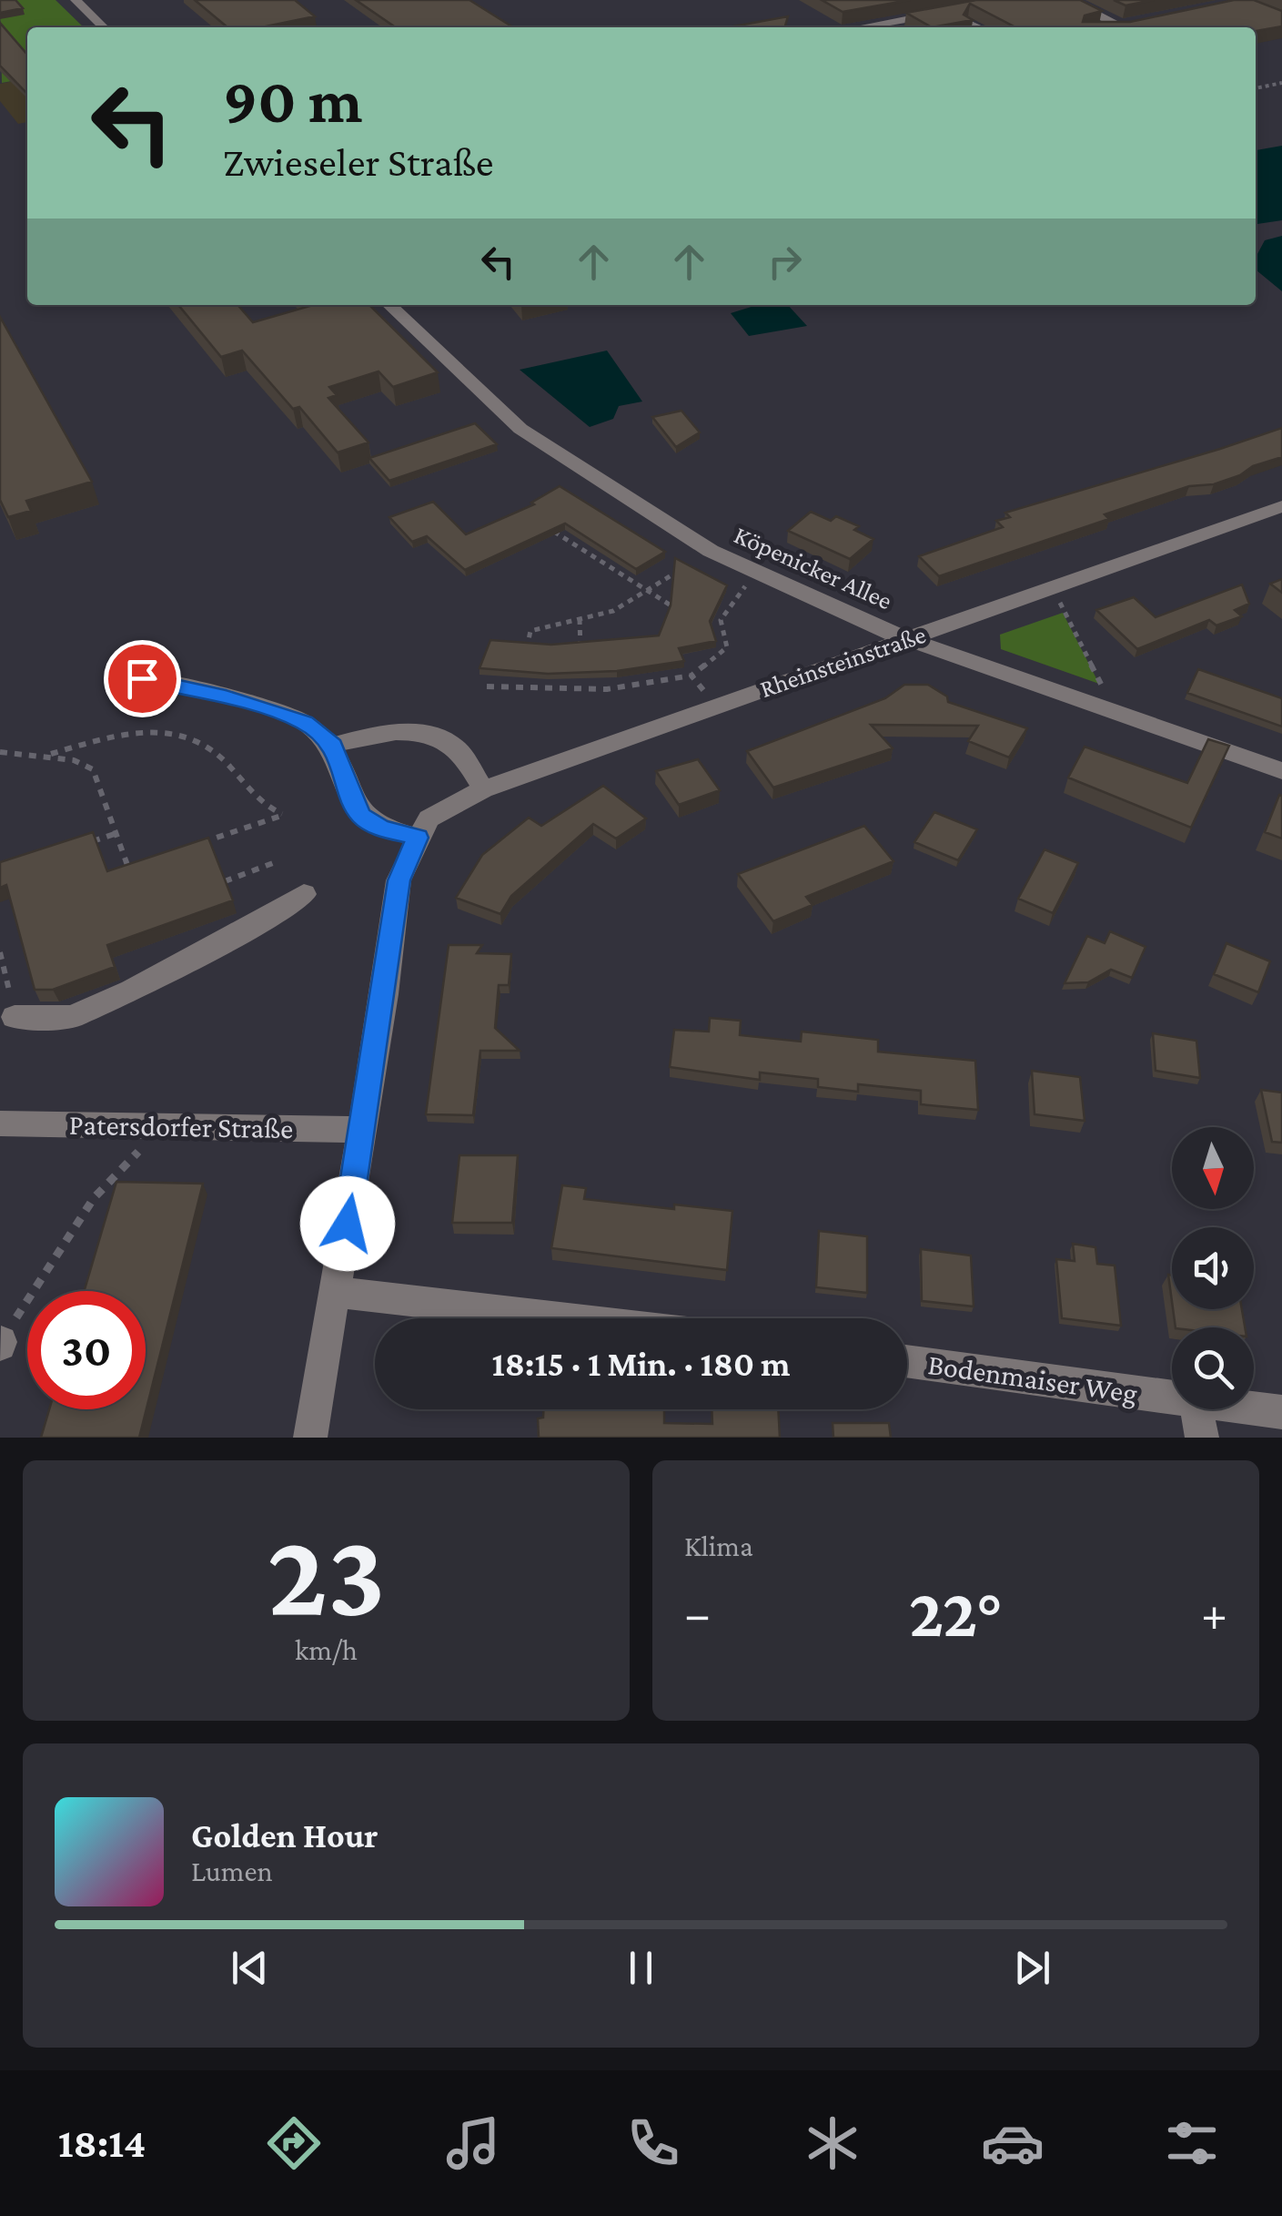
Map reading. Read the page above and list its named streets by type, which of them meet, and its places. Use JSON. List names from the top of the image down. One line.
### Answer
{"streets":{"street":["Köpenicker Allee","Rheinsteinstraße","Patersdorfer Straße","Bodenmaiser Weg"]},"crossings":[["Köpenicker Allee","Rheinsteinstraße"]],"north":"bottom","page":{"turn":["90 m","Zwieseler Straße"],"limit":"30","trip":"18:15 · 1 Min. · 180 m","tile":[["23","km/h"],"Klima"],"heat":["−","22°","+"],"song":["Golden Hour","Lumen"],"tabs":"18:14"}}
